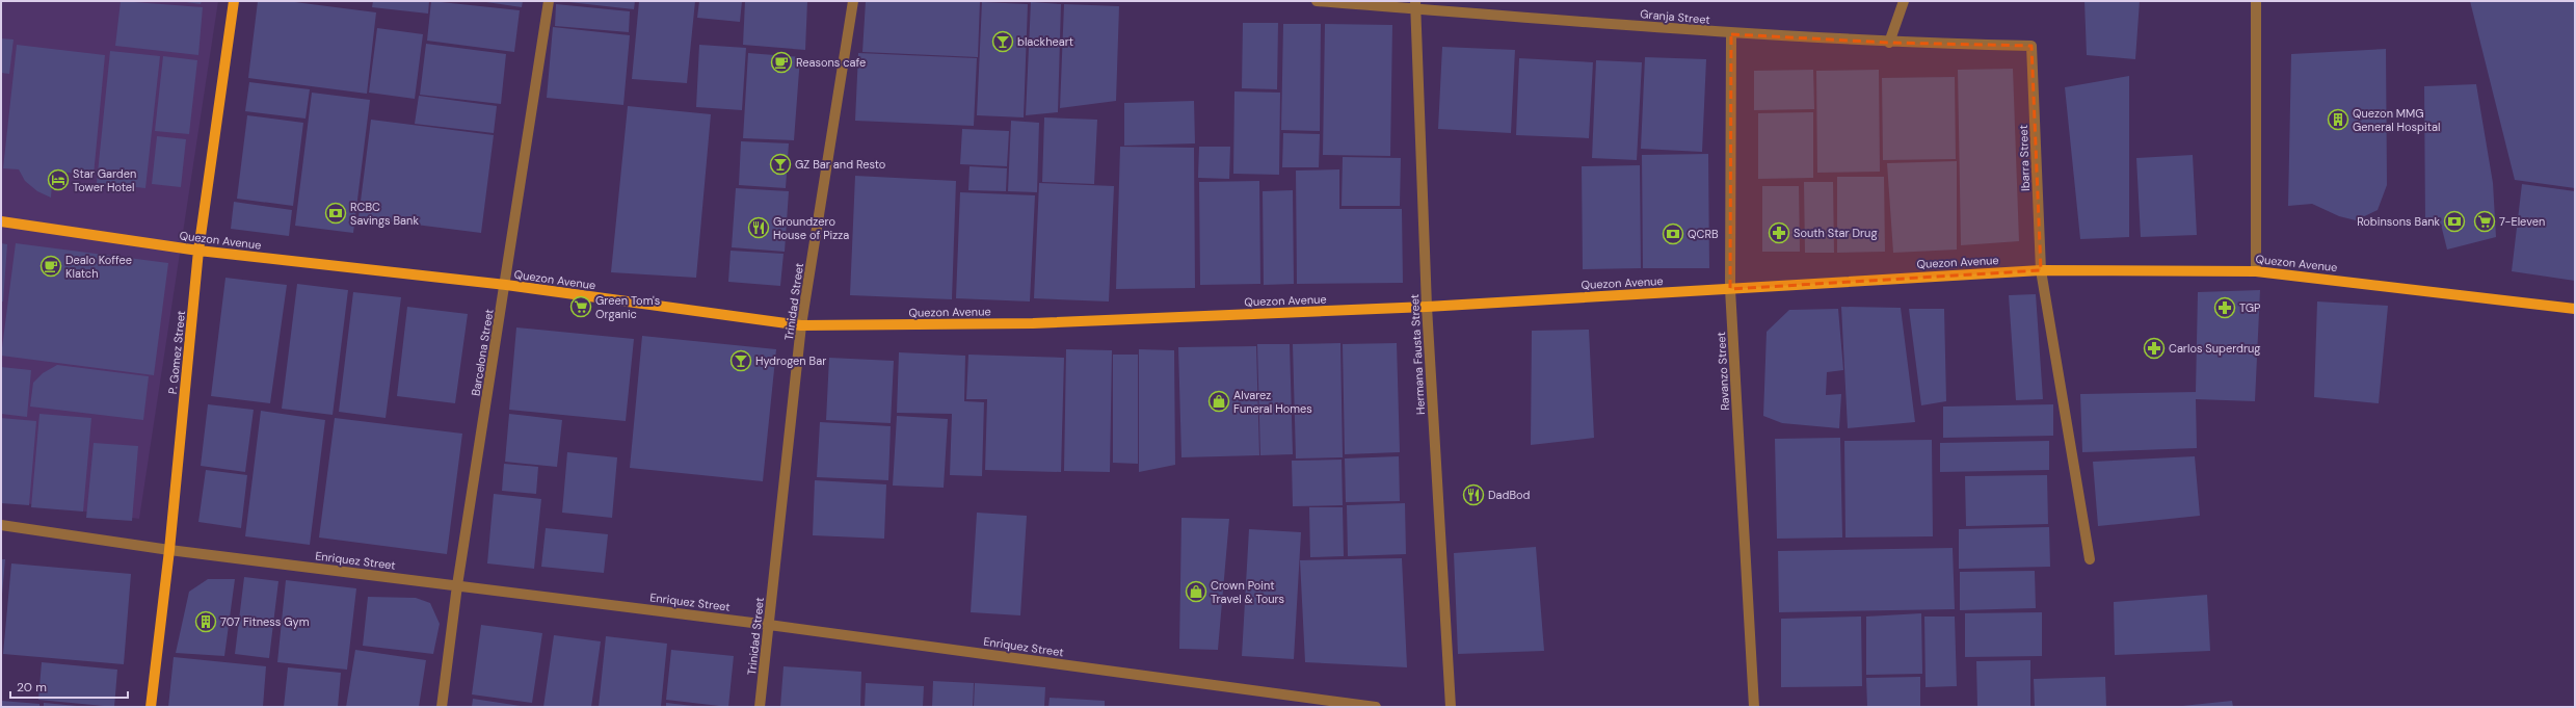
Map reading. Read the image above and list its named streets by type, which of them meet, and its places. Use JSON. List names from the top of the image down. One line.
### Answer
{"streets":{"main road":["Quezon Avenue","P. Gomez Street"],"street":["Granja Street","Ibarra Street","Trinidad Street","Barcelona Street","Hermana Fausta Street","Ravanzo Street","Enriquez Street"]},"crossings":[["Granja Street","Ibarra Street"],["Granja Street","Hermana Fausta Street"],["Granja Street","Ravanzo Street"],["Ibarra Street","Quezon Avenue"],["Quezon Avenue","Trinidad Street"],["Quezon Avenue","P. Gomez Street"],["Quezon Avenue","Barcelona Street"],["Quezon Avenue","Hermana Fausta Street"],["Quezon Avenue","Ravanzo Street"],["Trinidad Street","Enriquez Street"],["P. Gomez Street","Enriquez Street"],["Barcelona Street","Enriquez Street"]],"places":{"bar":["blackheart","GZ Bar and Resto","Hydrogen Bar"],"cafe":["Reasons cafe","Dealo Koffee Klatch"],"building":["Quezon MMG General Hospital","707 Fitness Gym"],"hotel":["Star Garden Tower Hotel"],"bank":["RCBC Savings Bank","Robinsons Bank","QCRB"],"supermarket":["7-Eleven","Green Tom's Organic"],"restaurant":["Groundzero House of Pizza","DadBod"],"pharmacy":["South Star Drug","TGP","Carlos Superdrug"],"shop":["Alvarez Funeral Homes","Crown Point Travel & Tours"]},"scale_bar":"20 m"}
